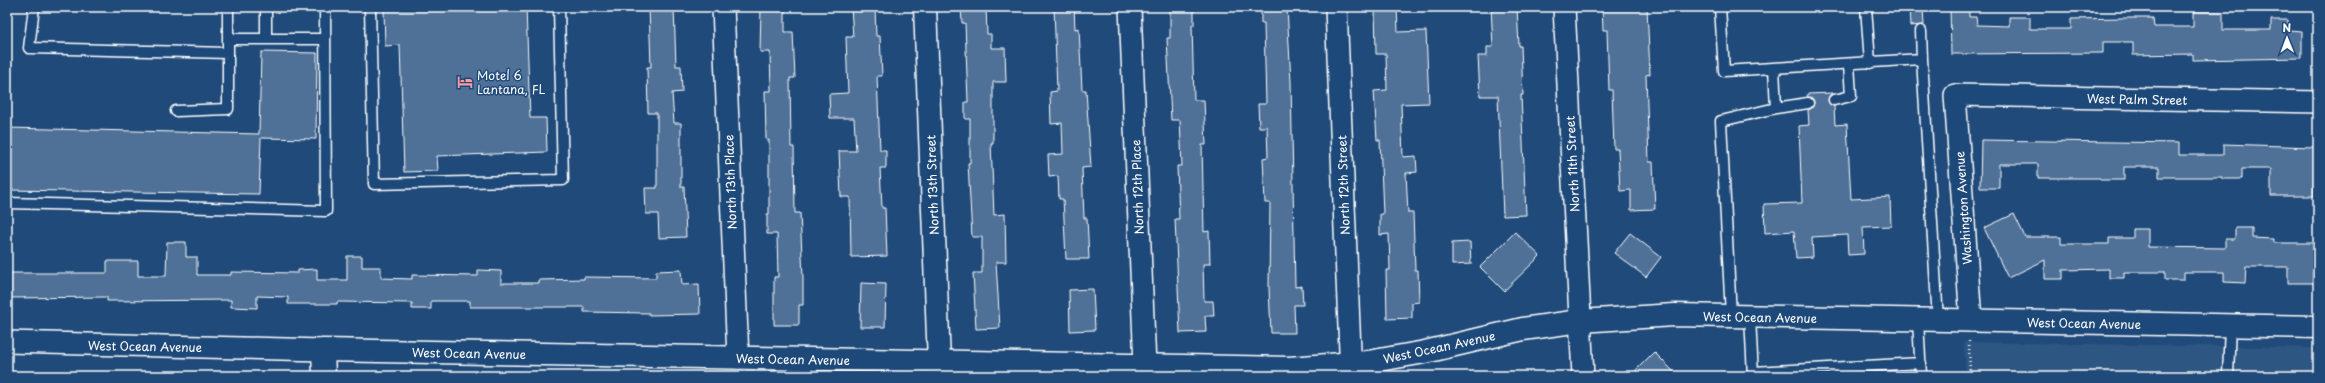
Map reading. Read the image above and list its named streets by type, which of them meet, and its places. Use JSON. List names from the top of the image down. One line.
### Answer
{"streets":{"street":["West Palm Street","North 11th Street","North 13th Place","North 13th Street","North 12th Street","North 12th Place","Washington Avenue","West Ocean Avenue"]},"crossings":[["West Palm Street","Washington Avenue"],["North 11th Street","West Ocean Avenue"],["North 13th Place","West Ocean Avenue"],["North 13th Street","West Ocean Avenue"],["North 12th Street","West Ocean Avenue"],["North 12th Place","West Ocean Avenue"],["Washington Avenue","West Ocean Avenue"]],"places":{"hotel":["Motel 6 Lantana, FL"]},"north":"top"}
